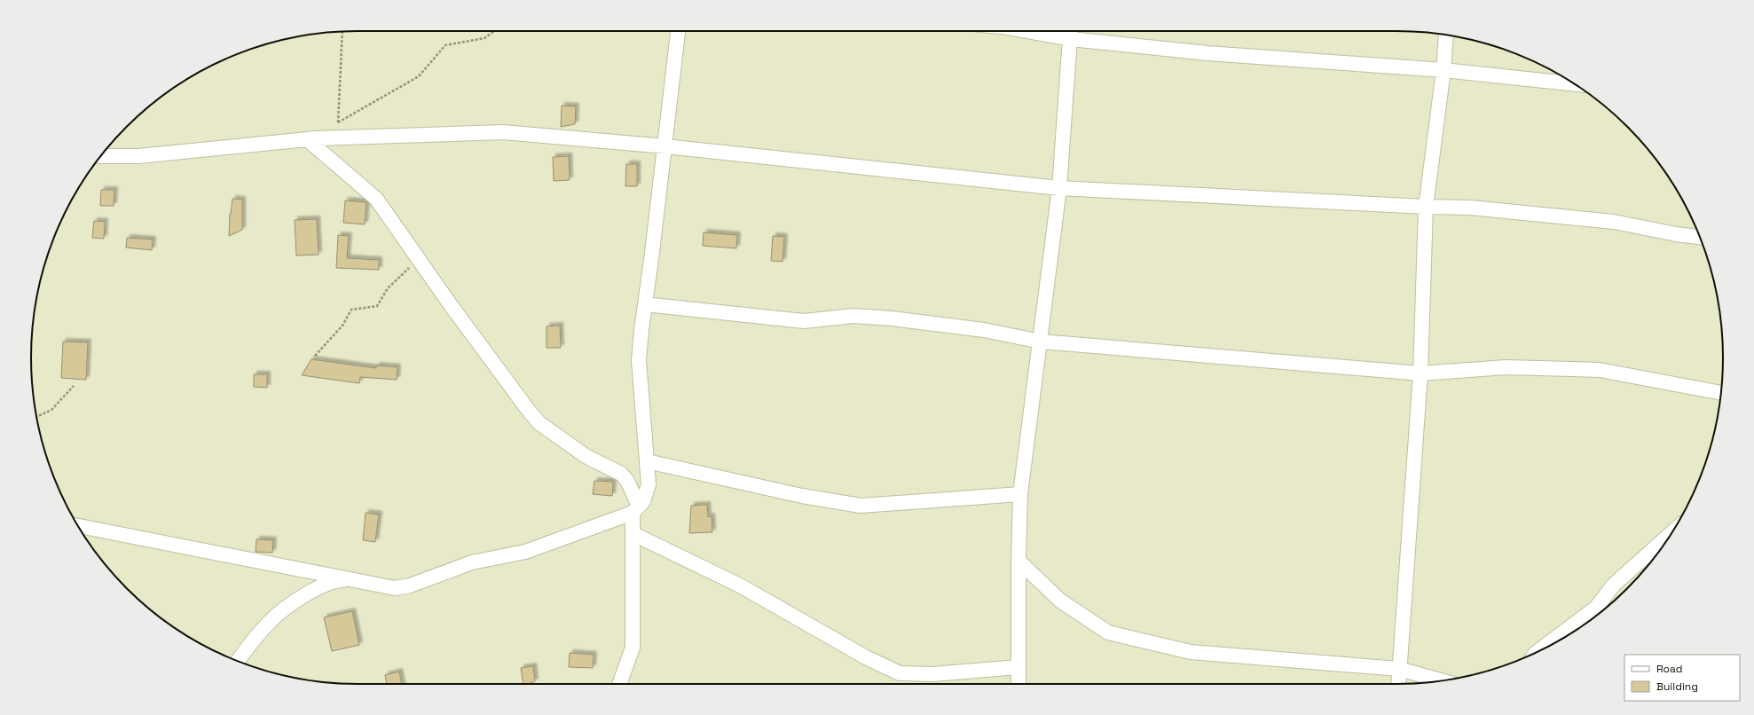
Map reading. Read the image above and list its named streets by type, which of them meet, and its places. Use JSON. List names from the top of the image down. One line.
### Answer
{"legend":["Road","Building"]}
